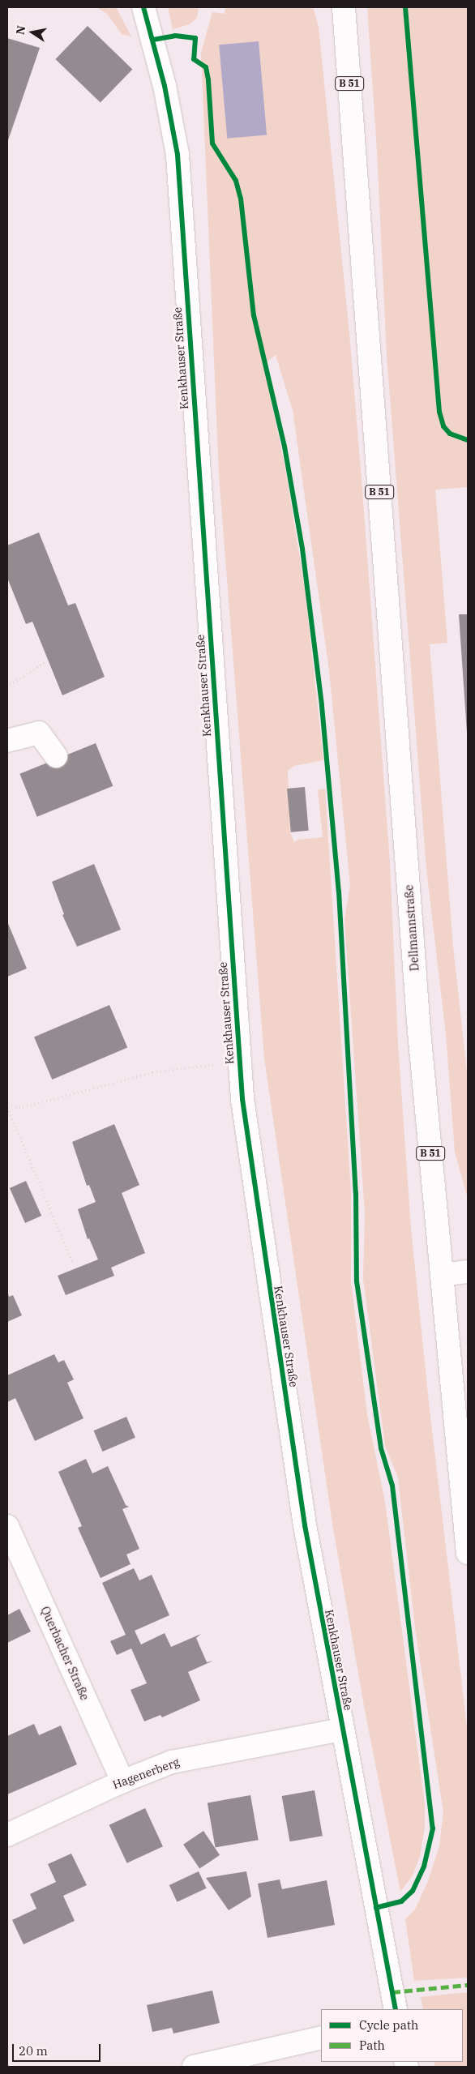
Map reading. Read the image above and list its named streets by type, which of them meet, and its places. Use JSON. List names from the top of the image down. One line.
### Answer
{"streets":{"street":["B 51","Kenkhauser Straße","Dellmannstraße","Querbacher Straße","Hagenerberg"]},"crossings":[["B 51","Dellmannstraße"],["Kenkhauser Straße","Hagenerberg"],["Querbacher Straße","Hagenerberg"]],"legend":["Cycle path","Path"],"scale_bar":"20 m","north":"left"}
